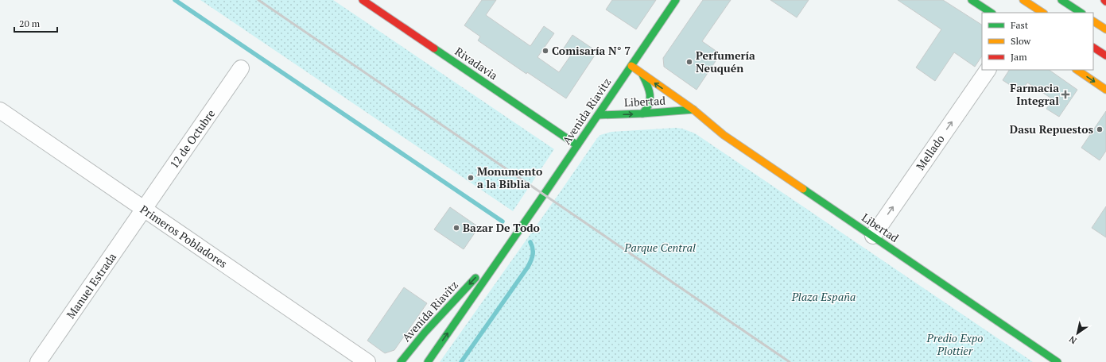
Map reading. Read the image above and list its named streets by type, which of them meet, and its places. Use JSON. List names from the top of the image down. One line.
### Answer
{"streets":{"main road":["Rivadavia","Libertad","Avenida Riavitz"],"street":["12 de Octubre","Mellado","Primeros Pobladores","Manuel Estrada"]},"crossings":[["Rivadavia","Avenida Riavitz"],["Libertad","Avenida Riavitz"],["Libertad","Mellado"],["12 de Octubre","Primeros Pobladores"],["12 de Octubre","Manuel Estrada"],["Primeros Pobladores","Manuel Estrada"]],"one_way":["Mellado"],"parks":["Parque Central","Plaza España","Predio Expo Plottier"],"places":{"other":["Comisaría N° 7","Perfumería Neuquén","Dasu Repuestos","Monumento a la Biblia","Bazar De Todo"],"health":["Farmacia Integral"]},"legend":["Fast","Slow","Jam"],"scale_bar":"20 m","north":"bottom left"}
